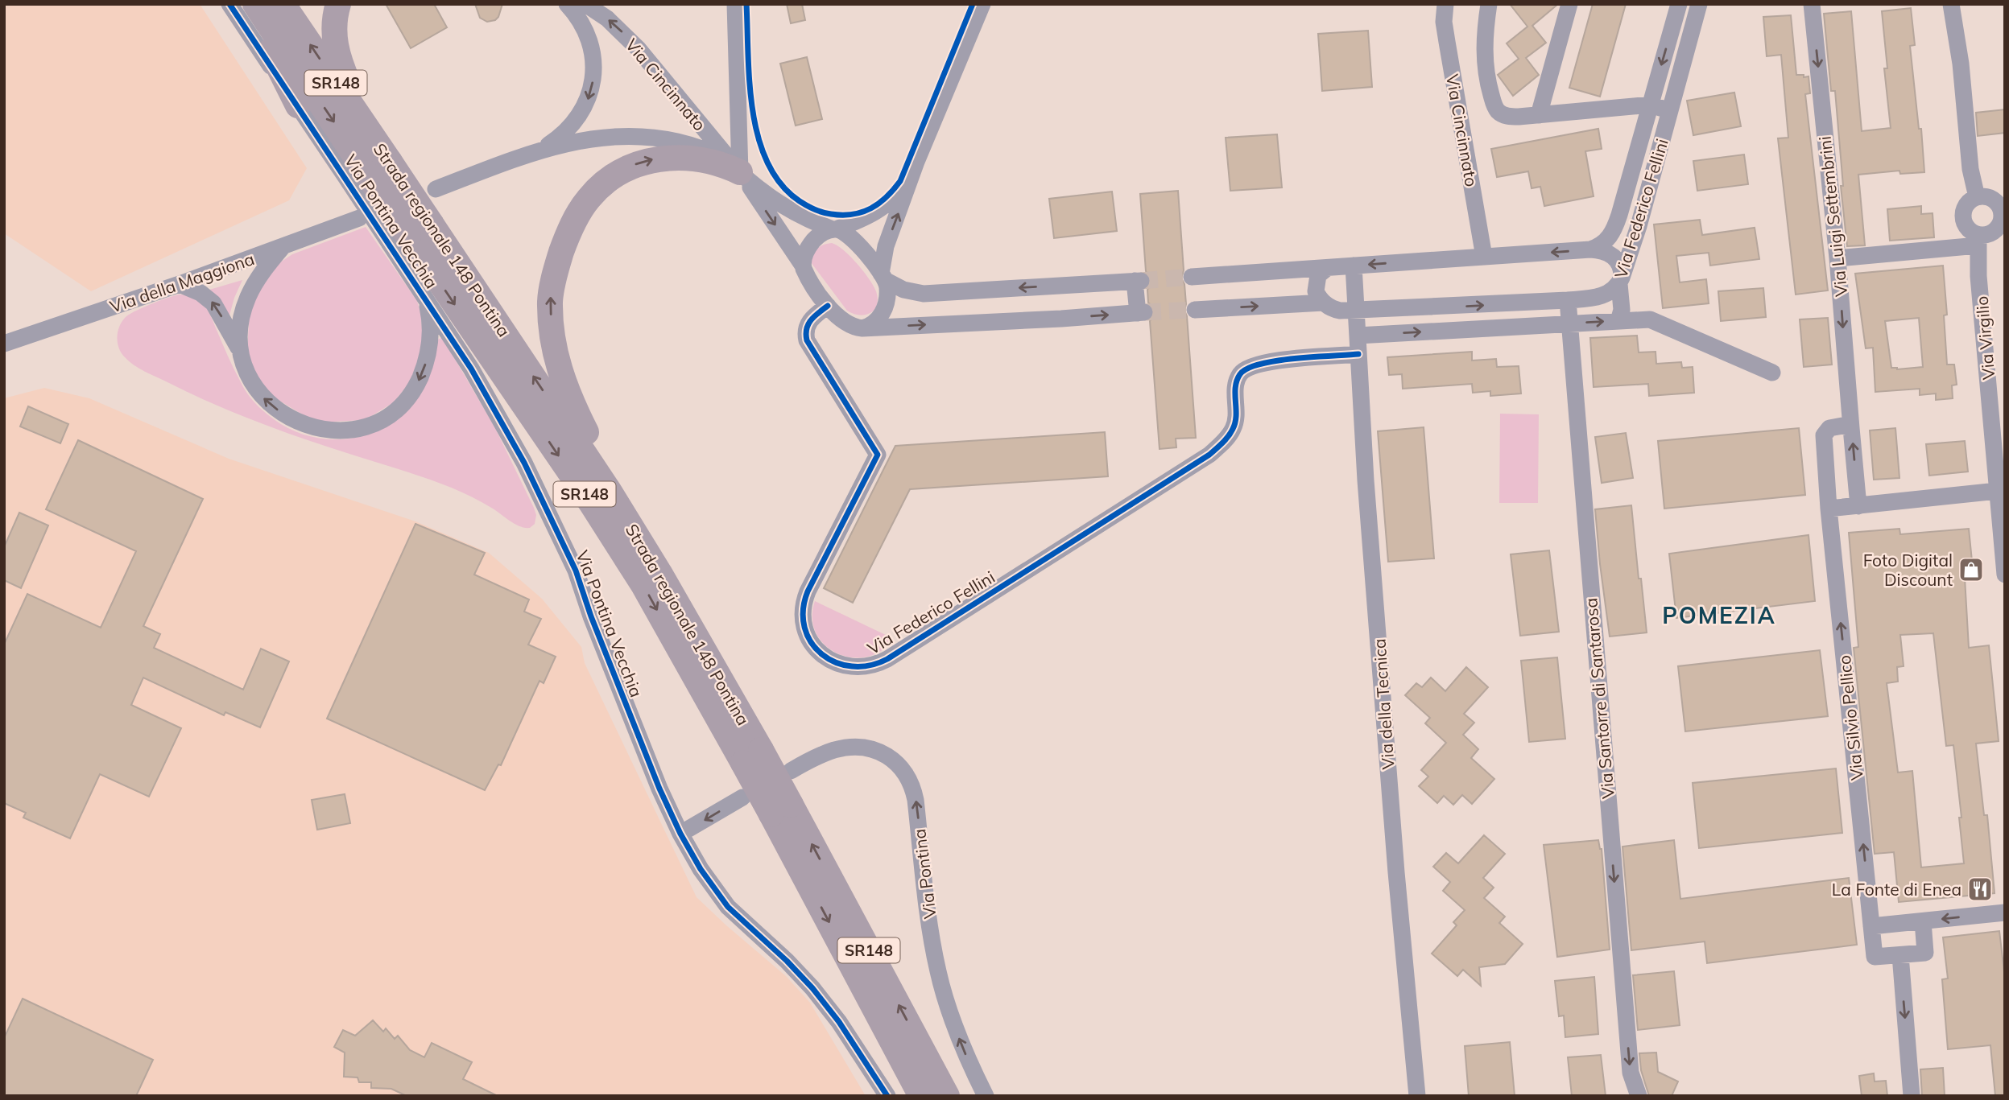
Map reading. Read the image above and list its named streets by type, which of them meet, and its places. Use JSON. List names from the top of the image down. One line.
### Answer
{"streets":{"highway":["SR148","Strada regionale 148 Pontina"],"street":["Via Cincinnato","Via Federico Fellini","Via Luigi Settembrini","Via Pontina Vecchia","Via della Maggiona","Via Virgilio","Via Santorre di Santarosa","Via della Tecnica","Via Silvio Pellico","Via Pontina"]},"crossings":[["Via Cincinnato","Via Federico Fellini"],["Via Federico Fellini","Via Santorre di Santarosa"],["Via Federico Fellini","Via della Tecnica"],["Via Luigi Settembrini","Via Silvio Pellico"],["Via Pontina Vecchia","Strada regionale 148 Pontina"]],"one_way":["Via Santorre di Santarosa","Via Silvio Pellico","Via Pontina"],"districts":["POMEZIA"],"places":{"shop":["Foto Digital Discount"],"restaurant":["La Fonte di Enea"]}}
